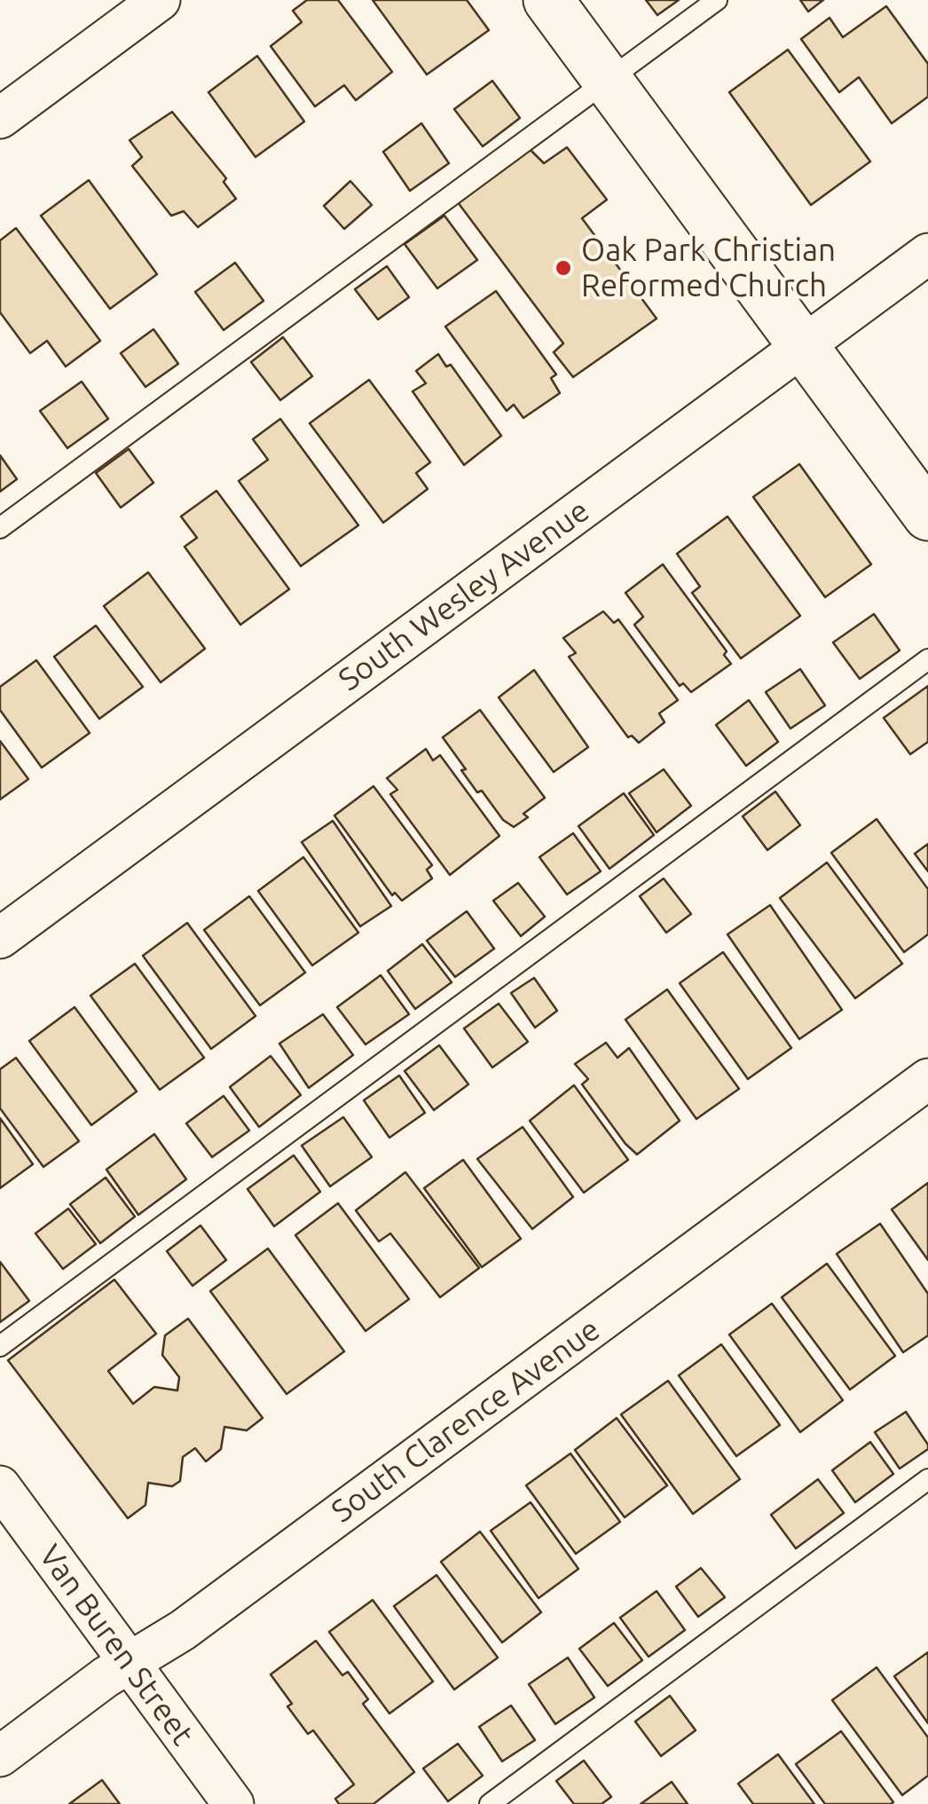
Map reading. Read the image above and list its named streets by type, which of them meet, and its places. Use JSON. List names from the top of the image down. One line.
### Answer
{"streets":{"street":["South Wesley Avenue","South Clarence Avenue","Van Buren Street"]},"crossings":[["South Clarence Avenue","Van Buren Street"]],"places":["Oak Park Christian Reformed Church"]}
